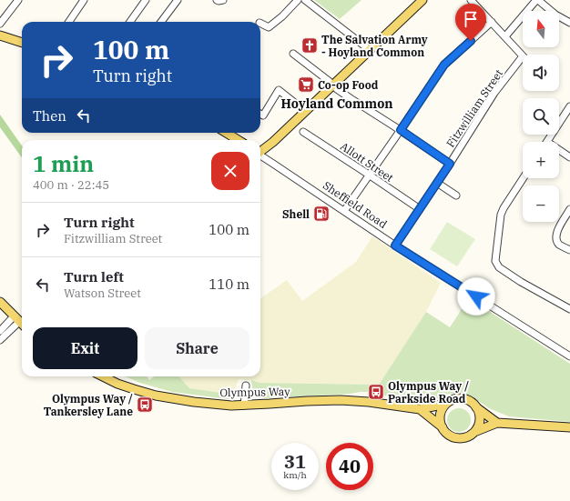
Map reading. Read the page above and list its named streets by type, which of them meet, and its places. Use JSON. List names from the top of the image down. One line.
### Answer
{"streets":{"main road":["Olympus Way"],"street":["Fitzwilliam Street","Allott Street","Sheffield Road"]},"crossings":[["Fitzwilliam Street","Allott Street"],["Fitzwilliam Street","Sheffield Road"]],"districts":["Hoyland Common"],"places":{"church":["The Salvation Army - Hoyland Common"],"supermarket":["Co-op Food"],"fuel station":["Shell"],"bus stop":["Olympus Way / Parkside Road","Olympus Way / Tankersley Lane"]},"north":"top","page":{"map_buttons":["+","−"],"turn":["100 m","Turn right"],"then":"Then","heading":["1 min","400 m · 22:45"],"list":[{"name":"Turn right","note":"Fitzwilliam Street","value":"100 m"},{"name":"Turn left","note":"Watson Street","value":"110 m"}],"buttons":["Exit","Share"],"speed":"31 km/h","limit":"40"}}
